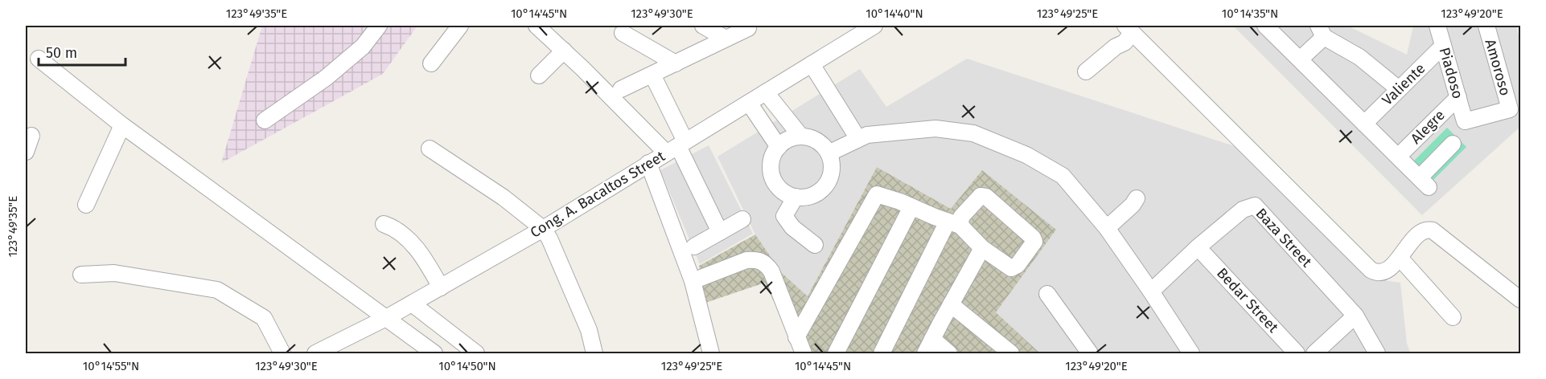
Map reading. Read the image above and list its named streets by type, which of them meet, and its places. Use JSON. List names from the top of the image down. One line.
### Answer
{"streets":{"street":["Amoroso","Piadoso","Valiente","Alegre","Cong. A. Bacaltos Street","Baza Street","Bedar Street"]},"crossings":[["Amoroso","Piadoso"],["Piadoso","Valiente"],["Piadoso","Alegre"],["Baza Street","Bedar Street"]],"scale_bar":"50 m","coordinates":["123°49'35\"E","10°14'45\"N","123°49'30\"E","10°14'40\"N","123°49'25\"E","10°14'35\"N","123°49'20\"E","10°14'55\"N","10°14'50\"N"]}
